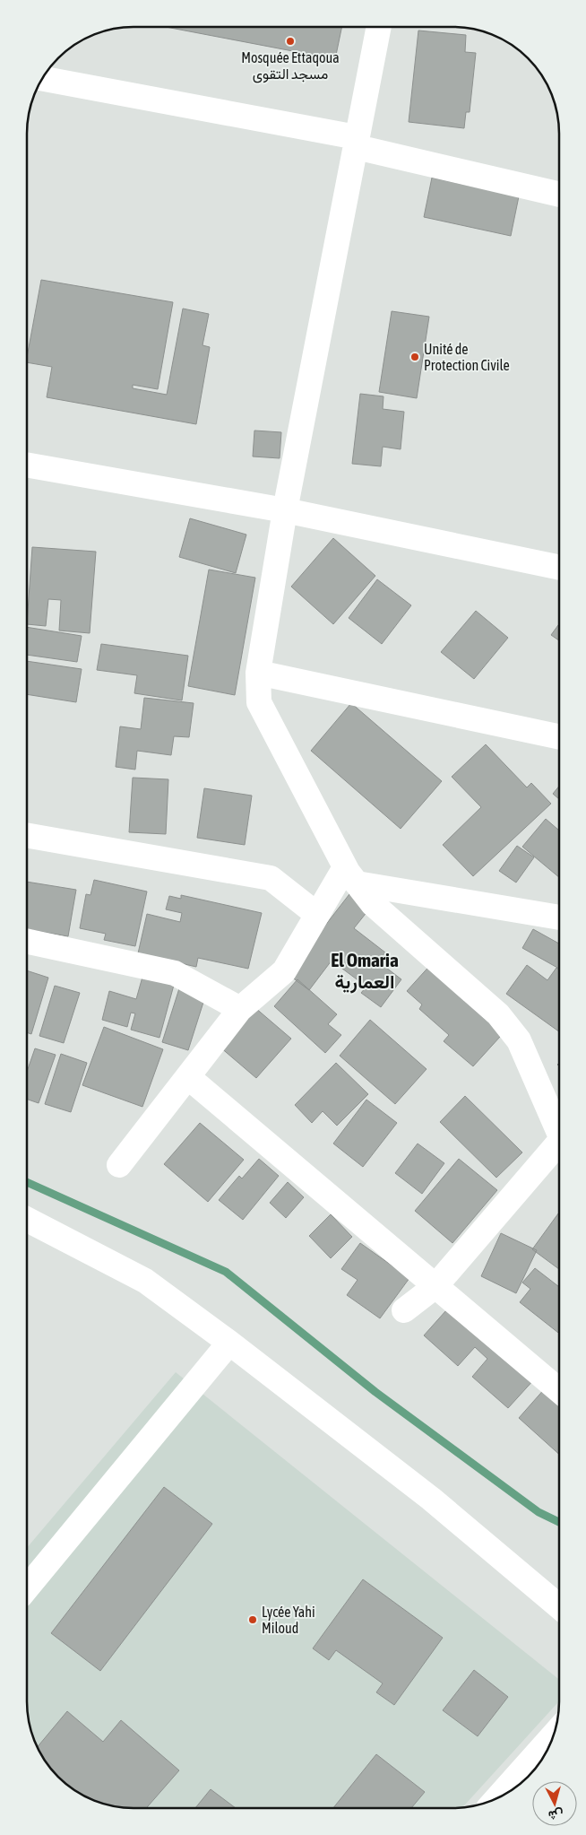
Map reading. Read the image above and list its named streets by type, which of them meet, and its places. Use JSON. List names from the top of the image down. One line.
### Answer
{"districts":["El Omaria العمارية"],"places":["Mosquée Ettaqoua مسجد التقوى","Unité de Protection Civile","Lycée Yahi Miloud"],"north":"bottom"}
